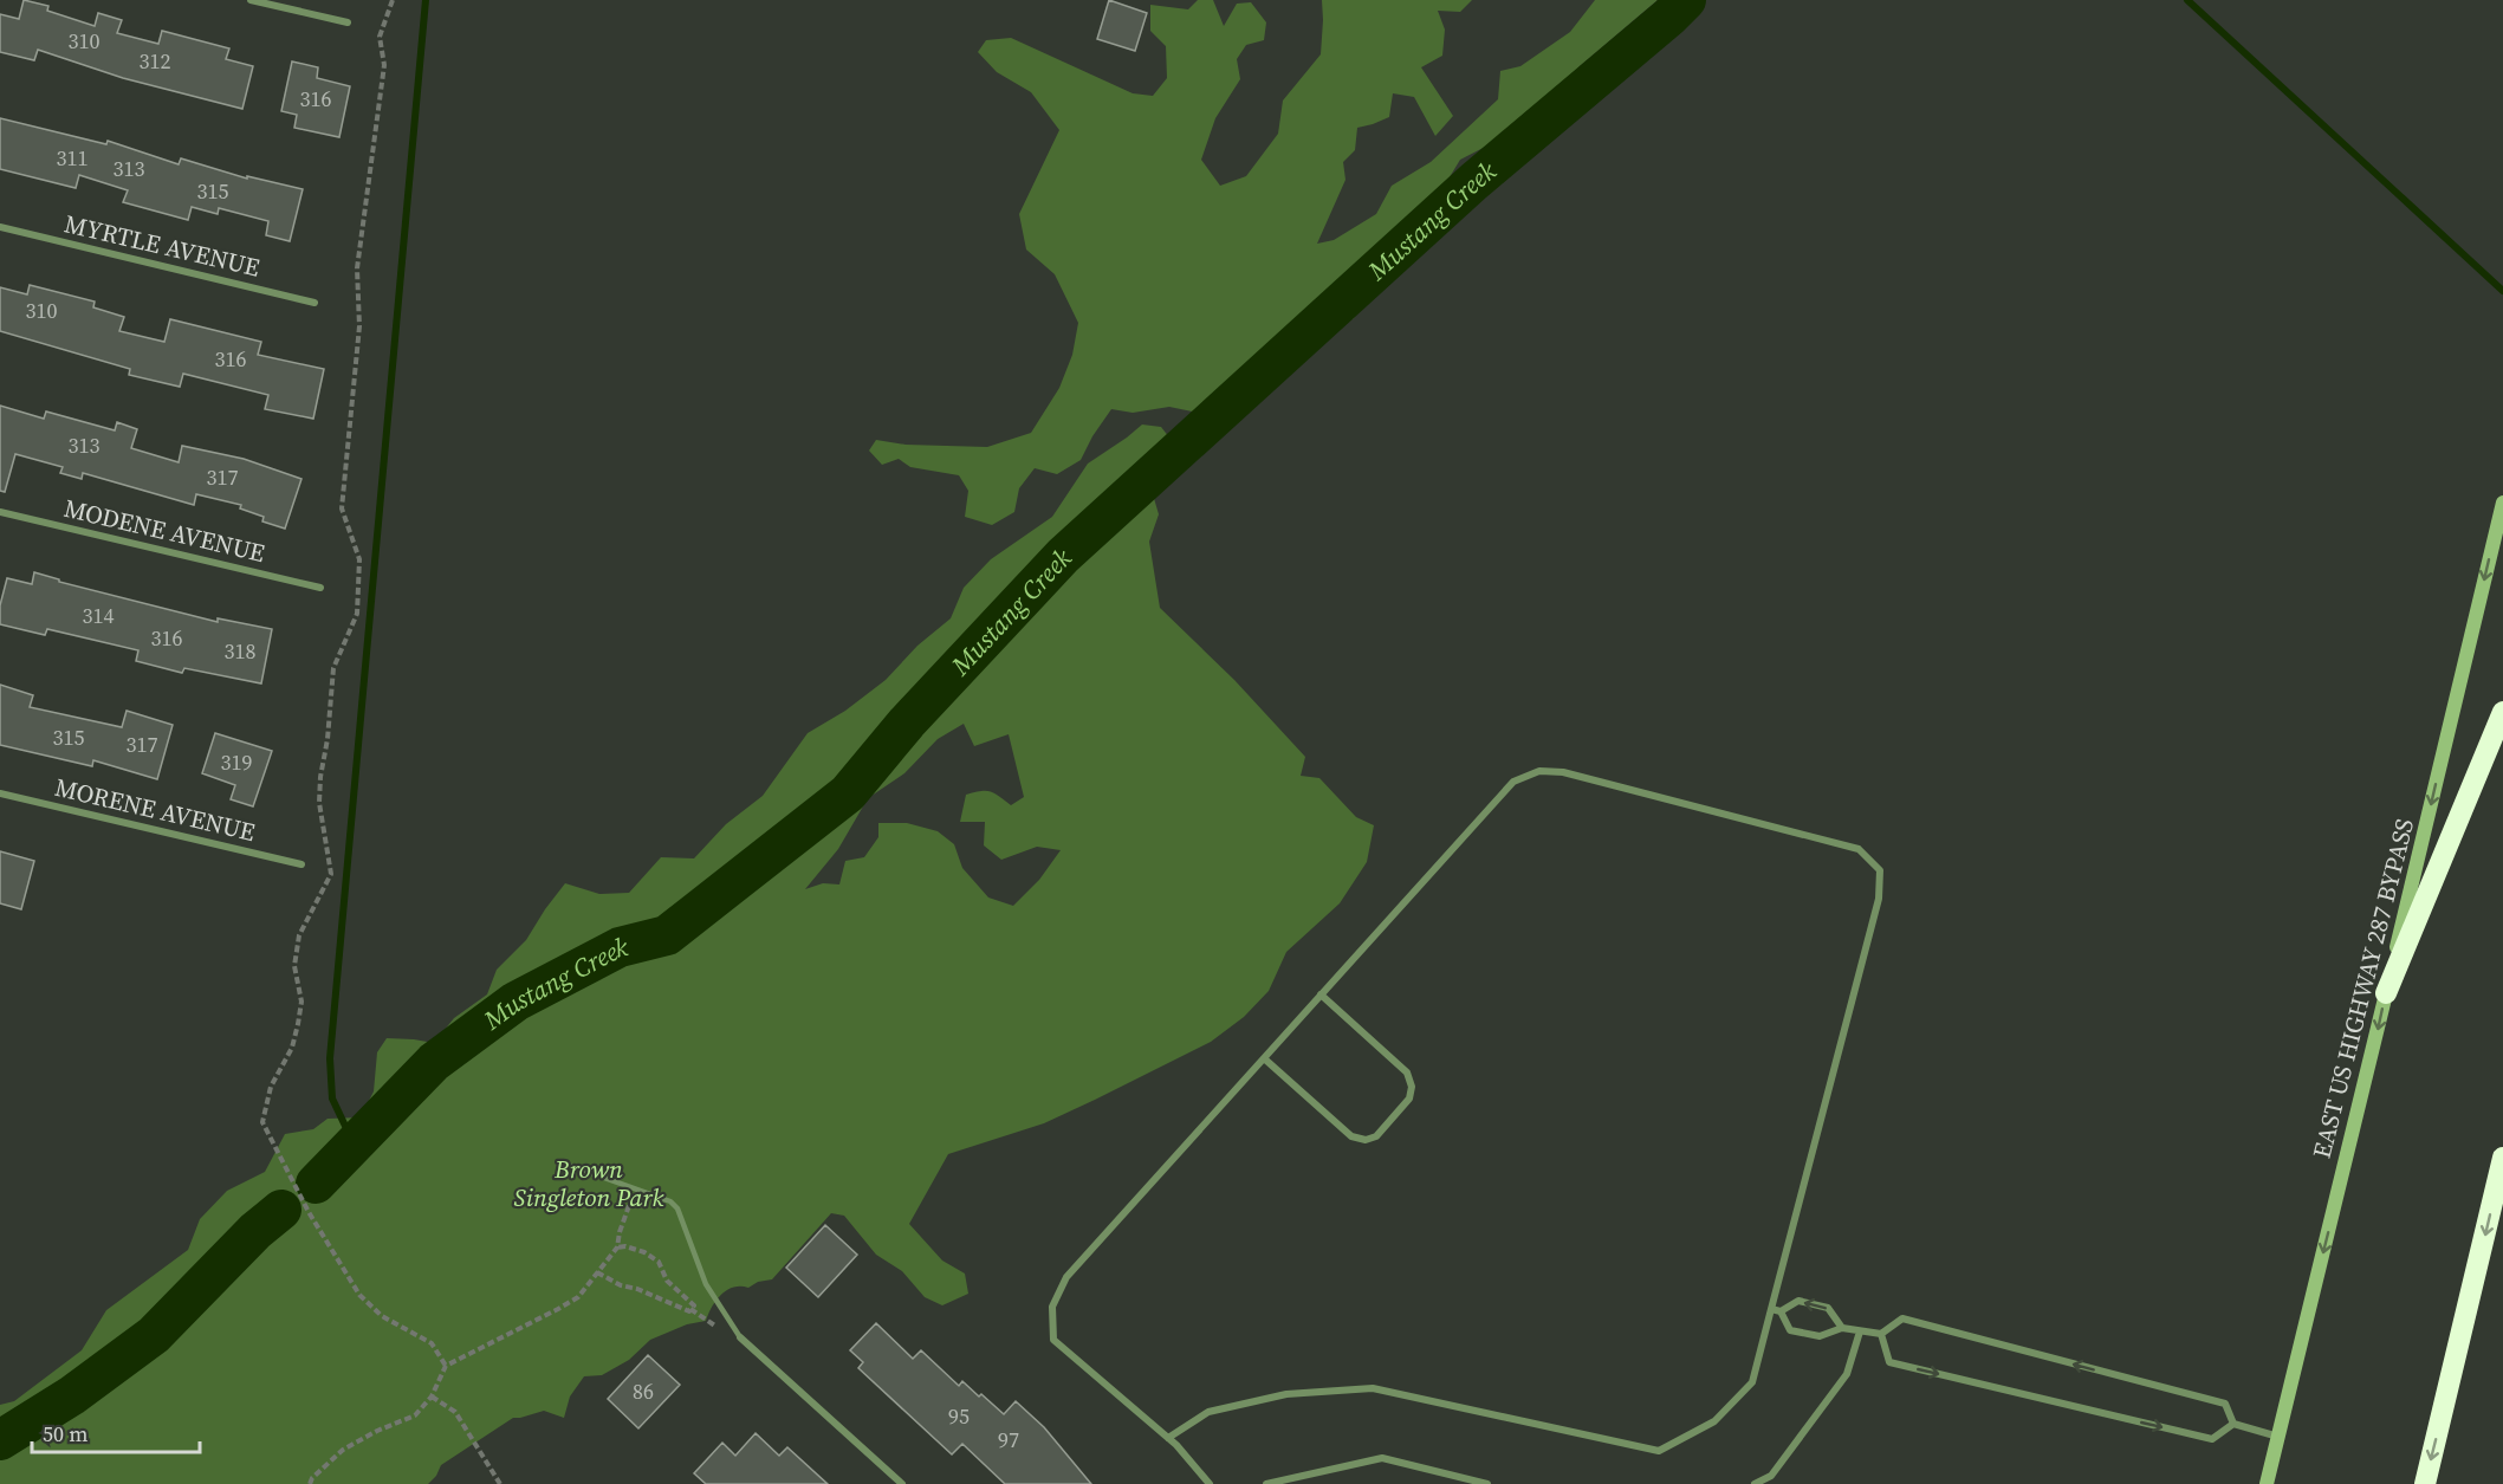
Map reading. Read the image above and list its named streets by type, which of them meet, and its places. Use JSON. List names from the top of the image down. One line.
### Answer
{"streets":{"main road":["EAST US HIGHWAY 287 BYPASS"],"street":["MYRTLE AVENUE","MODENE AVENUE","MORENE AVENUE"]},"one_way":["EAST US HIGHWAY 287 BYPASS"],"water":["Mustang Creek"],"parks":["Brown Singleton Park"],"house_numbers":["310","312","316","311","313","315","310","316","313","317","314","316","318","315","317","319","86","95","97"],"scale_bar":"50 m"}
